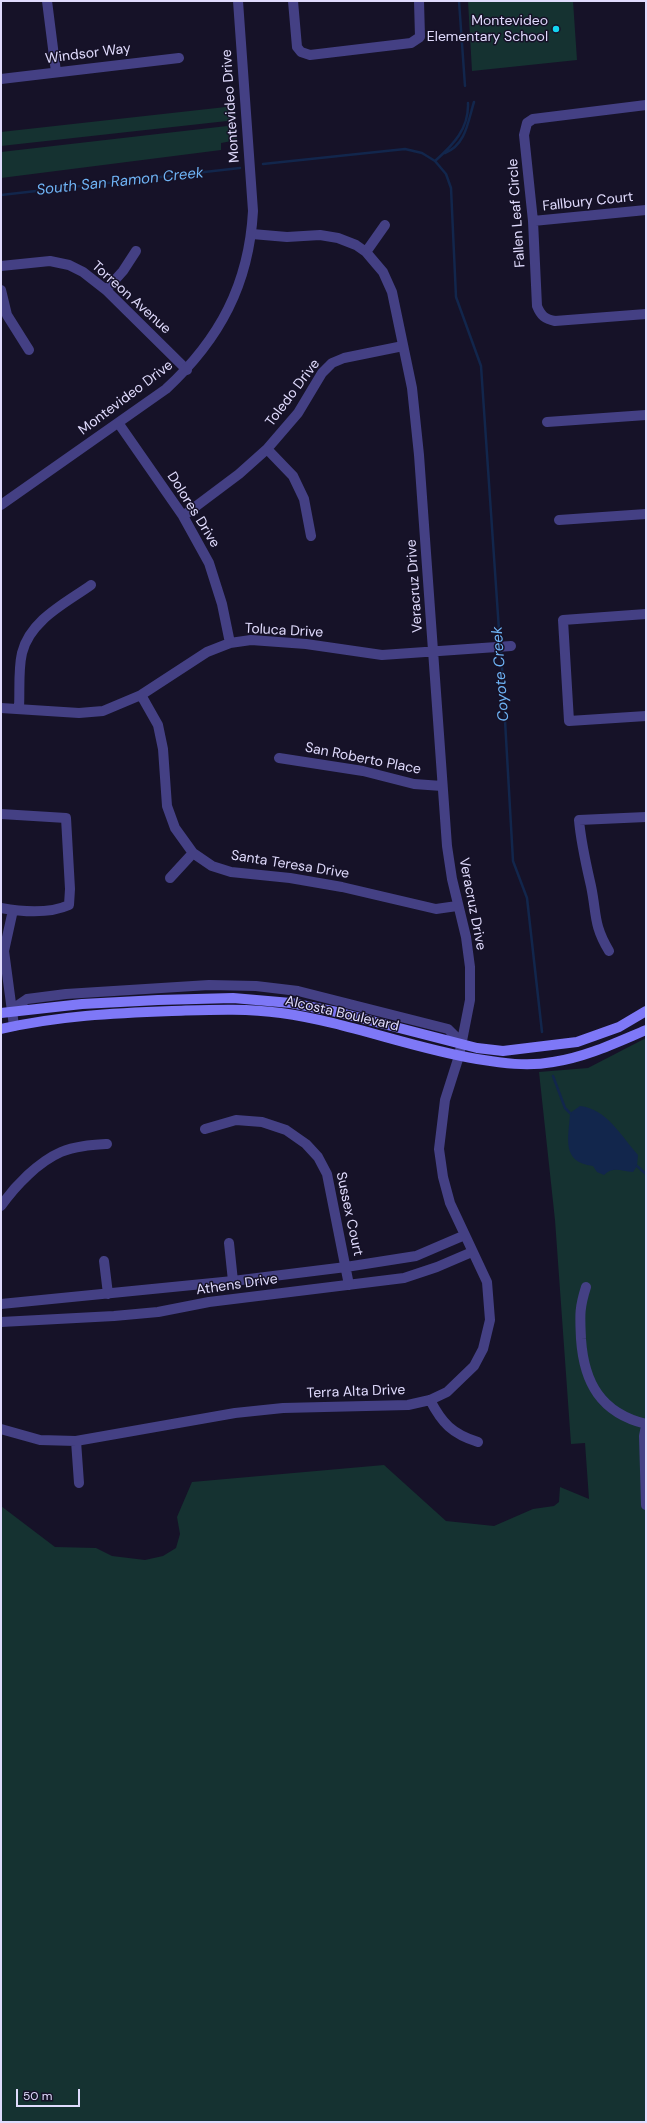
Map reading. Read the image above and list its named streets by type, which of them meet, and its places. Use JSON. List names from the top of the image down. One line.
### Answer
{"streets":{"main road":["Alcosta Boulevard"],"street":["Windsor Way","Montevideo Drive","Fallbury Court","Fallen Leaf Circle","Torreon Avenue","Toledo Drive","Dolores Drive","Veracruz Drive","Toluca Drive","San Roberto Place","Santa Teresa Drive","Sussex Court","Athens Drive","Terra Alta Drive"]},"crossings":[["Montevideo Drive","Torreon Avenue"],["Montevideo Drive","Dolores Drive"],["Montevideo Drive","Veracruz Drive"],["Fallbury Court","Fallen Leaf Circle"],["Toledo Drive","Dolores Drive"],["Toledo Drive","Veracruz Drive"],["Dolores Drive","Toluca Drive"],["Veracruz Drive","Toluca Drive"],["Veracruz Drive","San Roberto Place"],["Veracruz Drive","Santa Teresa Drive"],["Veracruz Drive","Alcosta Boulevard"],["Veracruz Drive","Terra Alta Drive"],["Toluca Drive","Santa Teresa Drive"],["Alcosta Boulevard","Terra Alta Drive"],["Sussex Court","Athens Drive"],["Athens Drive","Terra Alta Drive"]],"water":["South San Ramon Creek","Coyote Creek"],"places":["Montevideo Elementary School"],"scale_bar":"50 m"}
